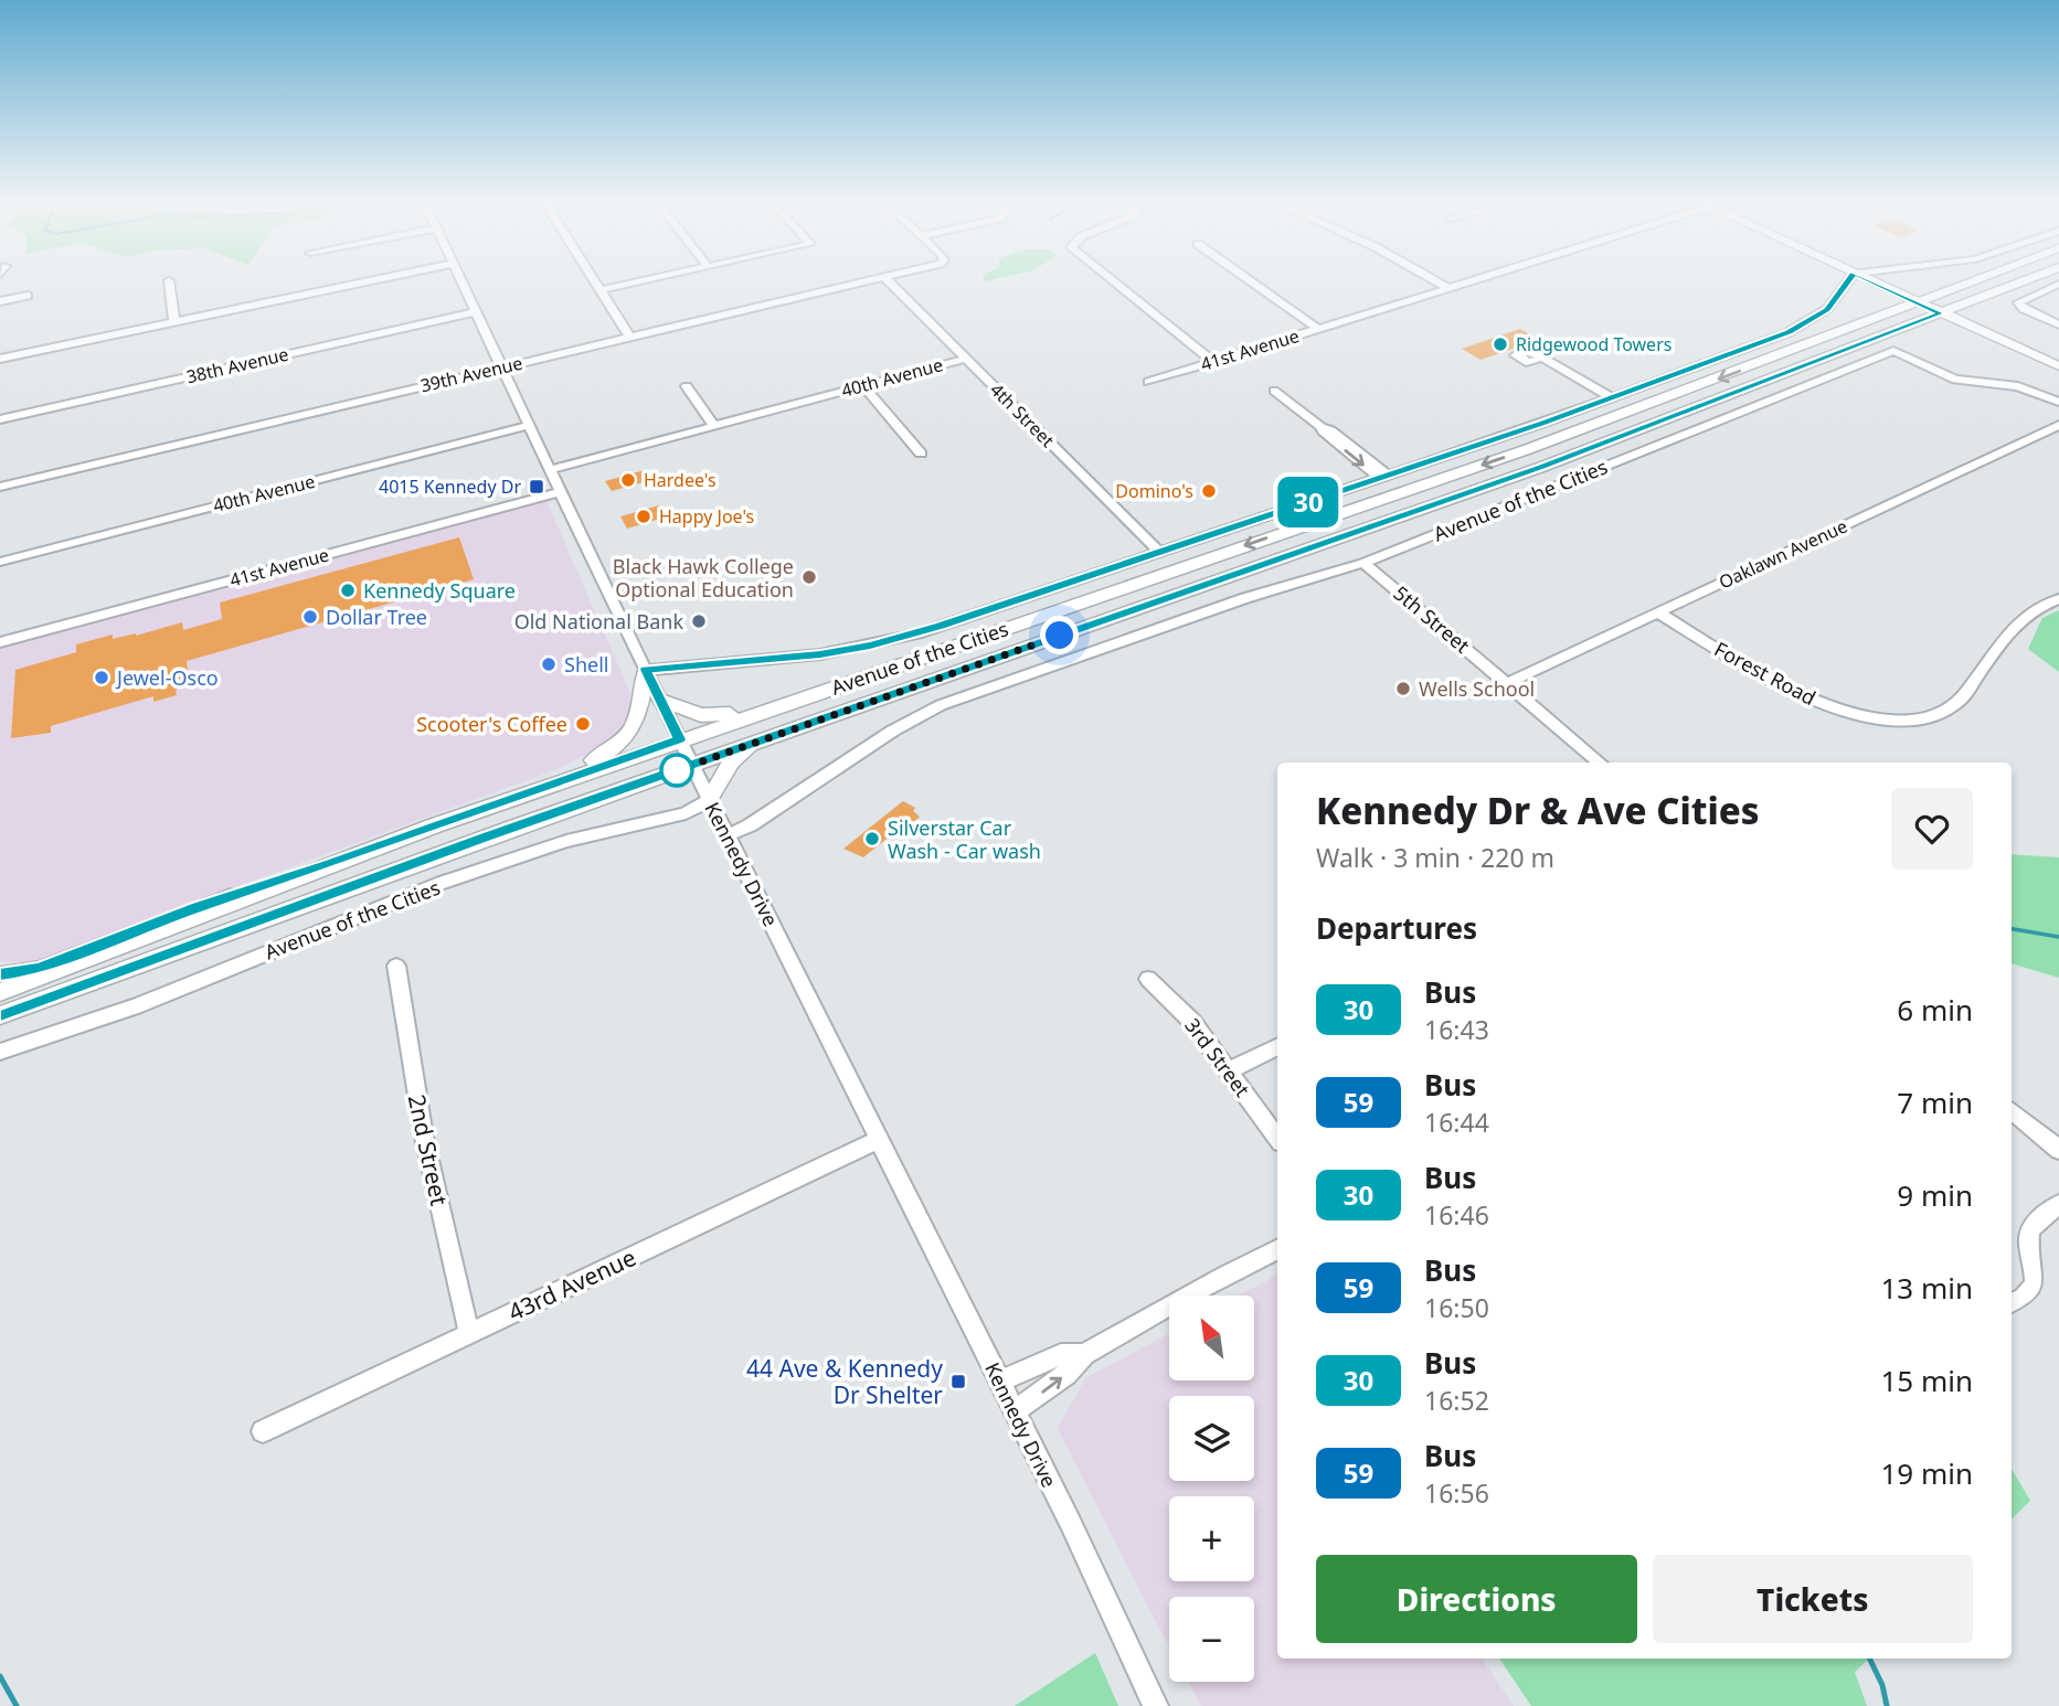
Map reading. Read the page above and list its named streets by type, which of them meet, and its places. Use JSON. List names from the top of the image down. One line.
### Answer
{"streets":{"main road":["Avenue of the Cities"],"street":["41st Avenue","38th Avenue","39th Avenue","40th Avenue","4th Street","Oaklawn Avenue","5th Street","Forest Road","Kennedy Drive","3rd Street","2nd Street","43rd Avenue"]},"crossings":[["41st Avenue","Kennedy Drive"],["38th Avenue","Kennedy Drive"],["39th Avenue","Kennedy Drive"],["40th Avenue","4th Street"],["40th Avenue","Kennedy Drive"],["4th Street","Avenue of the Cities"],["Avenue of the Cities","5th Street"],["Avenue of the Cities","Kennedy Drive"],["Oaklawn Avenue","5th Street"],["Oaklawn Avenue","Forest Road"],["Kennedy Drive","43rd Avenue"],["2nd Street","43rd Avenue"]],"places":{"other":["Ridgewood Towers","Hardee's","Domino's","Happy Joe's","Black Hawk College Optional Education","Kennedy Square","Dollar Tree","Old National Bank","Shell","Jewel-Osco","Wells School","Scooter's Coffee","Silverstar Car Wash - Car wash"],"transit":["4015 Kennedy Dr","44 Ave & Kennedy Dr Shelter"]},"lines":["bus line 30"],"north":"top left","page":{"on_map":"30","heading":[["Kennedy Dr & Ave Cities","Walk · 3 min · 220 m"],"Departures"],"list":[{"mark":"30","name":"Bus","note":"16:43","value":"6 min"},{"mark":"59","name":"Bus","note":"16:44","value":"7 min"},{"mark":"30","name":"Bus","note":"16:46","value":"9 min"},{"mark":"59","name":"Bus","note":"16:50","value":"13 min"},{"mark":"30","name":"Bus","note":"16:52","value":"15 min"},{"mark":"59","name":"Bus","note":"16:56","value":"19 min"}],"map_buttons":["+","−"],"buttons":["Directions","Tickets"]}}
